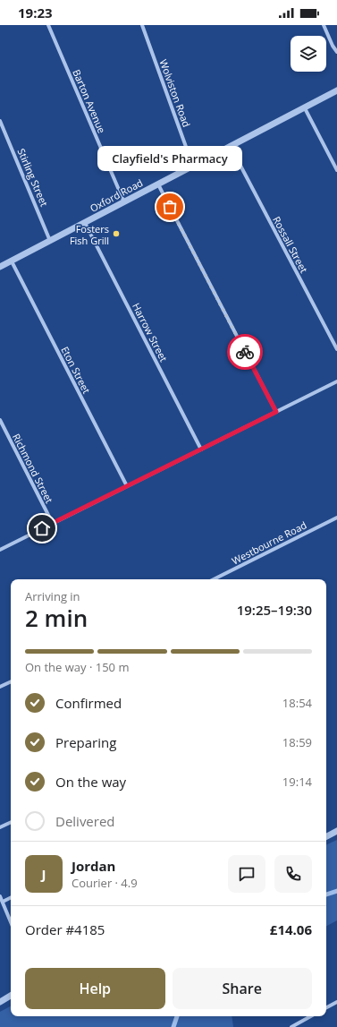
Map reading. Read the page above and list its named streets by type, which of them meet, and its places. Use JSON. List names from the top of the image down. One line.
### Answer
{"streets":{"street":["Wolviston Road","Barton Avenue","Stirling Street","Oxford Road","Rossall Street","Harrow Street","Eton Street","Richmond Street","Westbourne Road"]},"crossings":[["Wolviston Road","Oxford Road"],["Barton Avenue","Oxford Road"],["Stirling Street","Oxford Road"],["Oxford Road","Rossall Street"],["Oxford Road","Harrow Street"],["Oxford Road","Eton Street"]],"places":["Clayfield's Pharmacy","Fosters Fish Grill"],"page":{"status":"19:23","bubble":"Clayfield's Pharmacy","heading":["2 min","Arriving in","19:25–19:30"],"panel":["Jordan","Courier · 4.9","Order #4185","£14.06"],"bar":"On the way · 150 m","list":[["Confirmed","18:54"],["Preparing","18:59"],["On the way","19:14"],"Delivered"],"round":"J","buttons":["Help","Share"]}}
